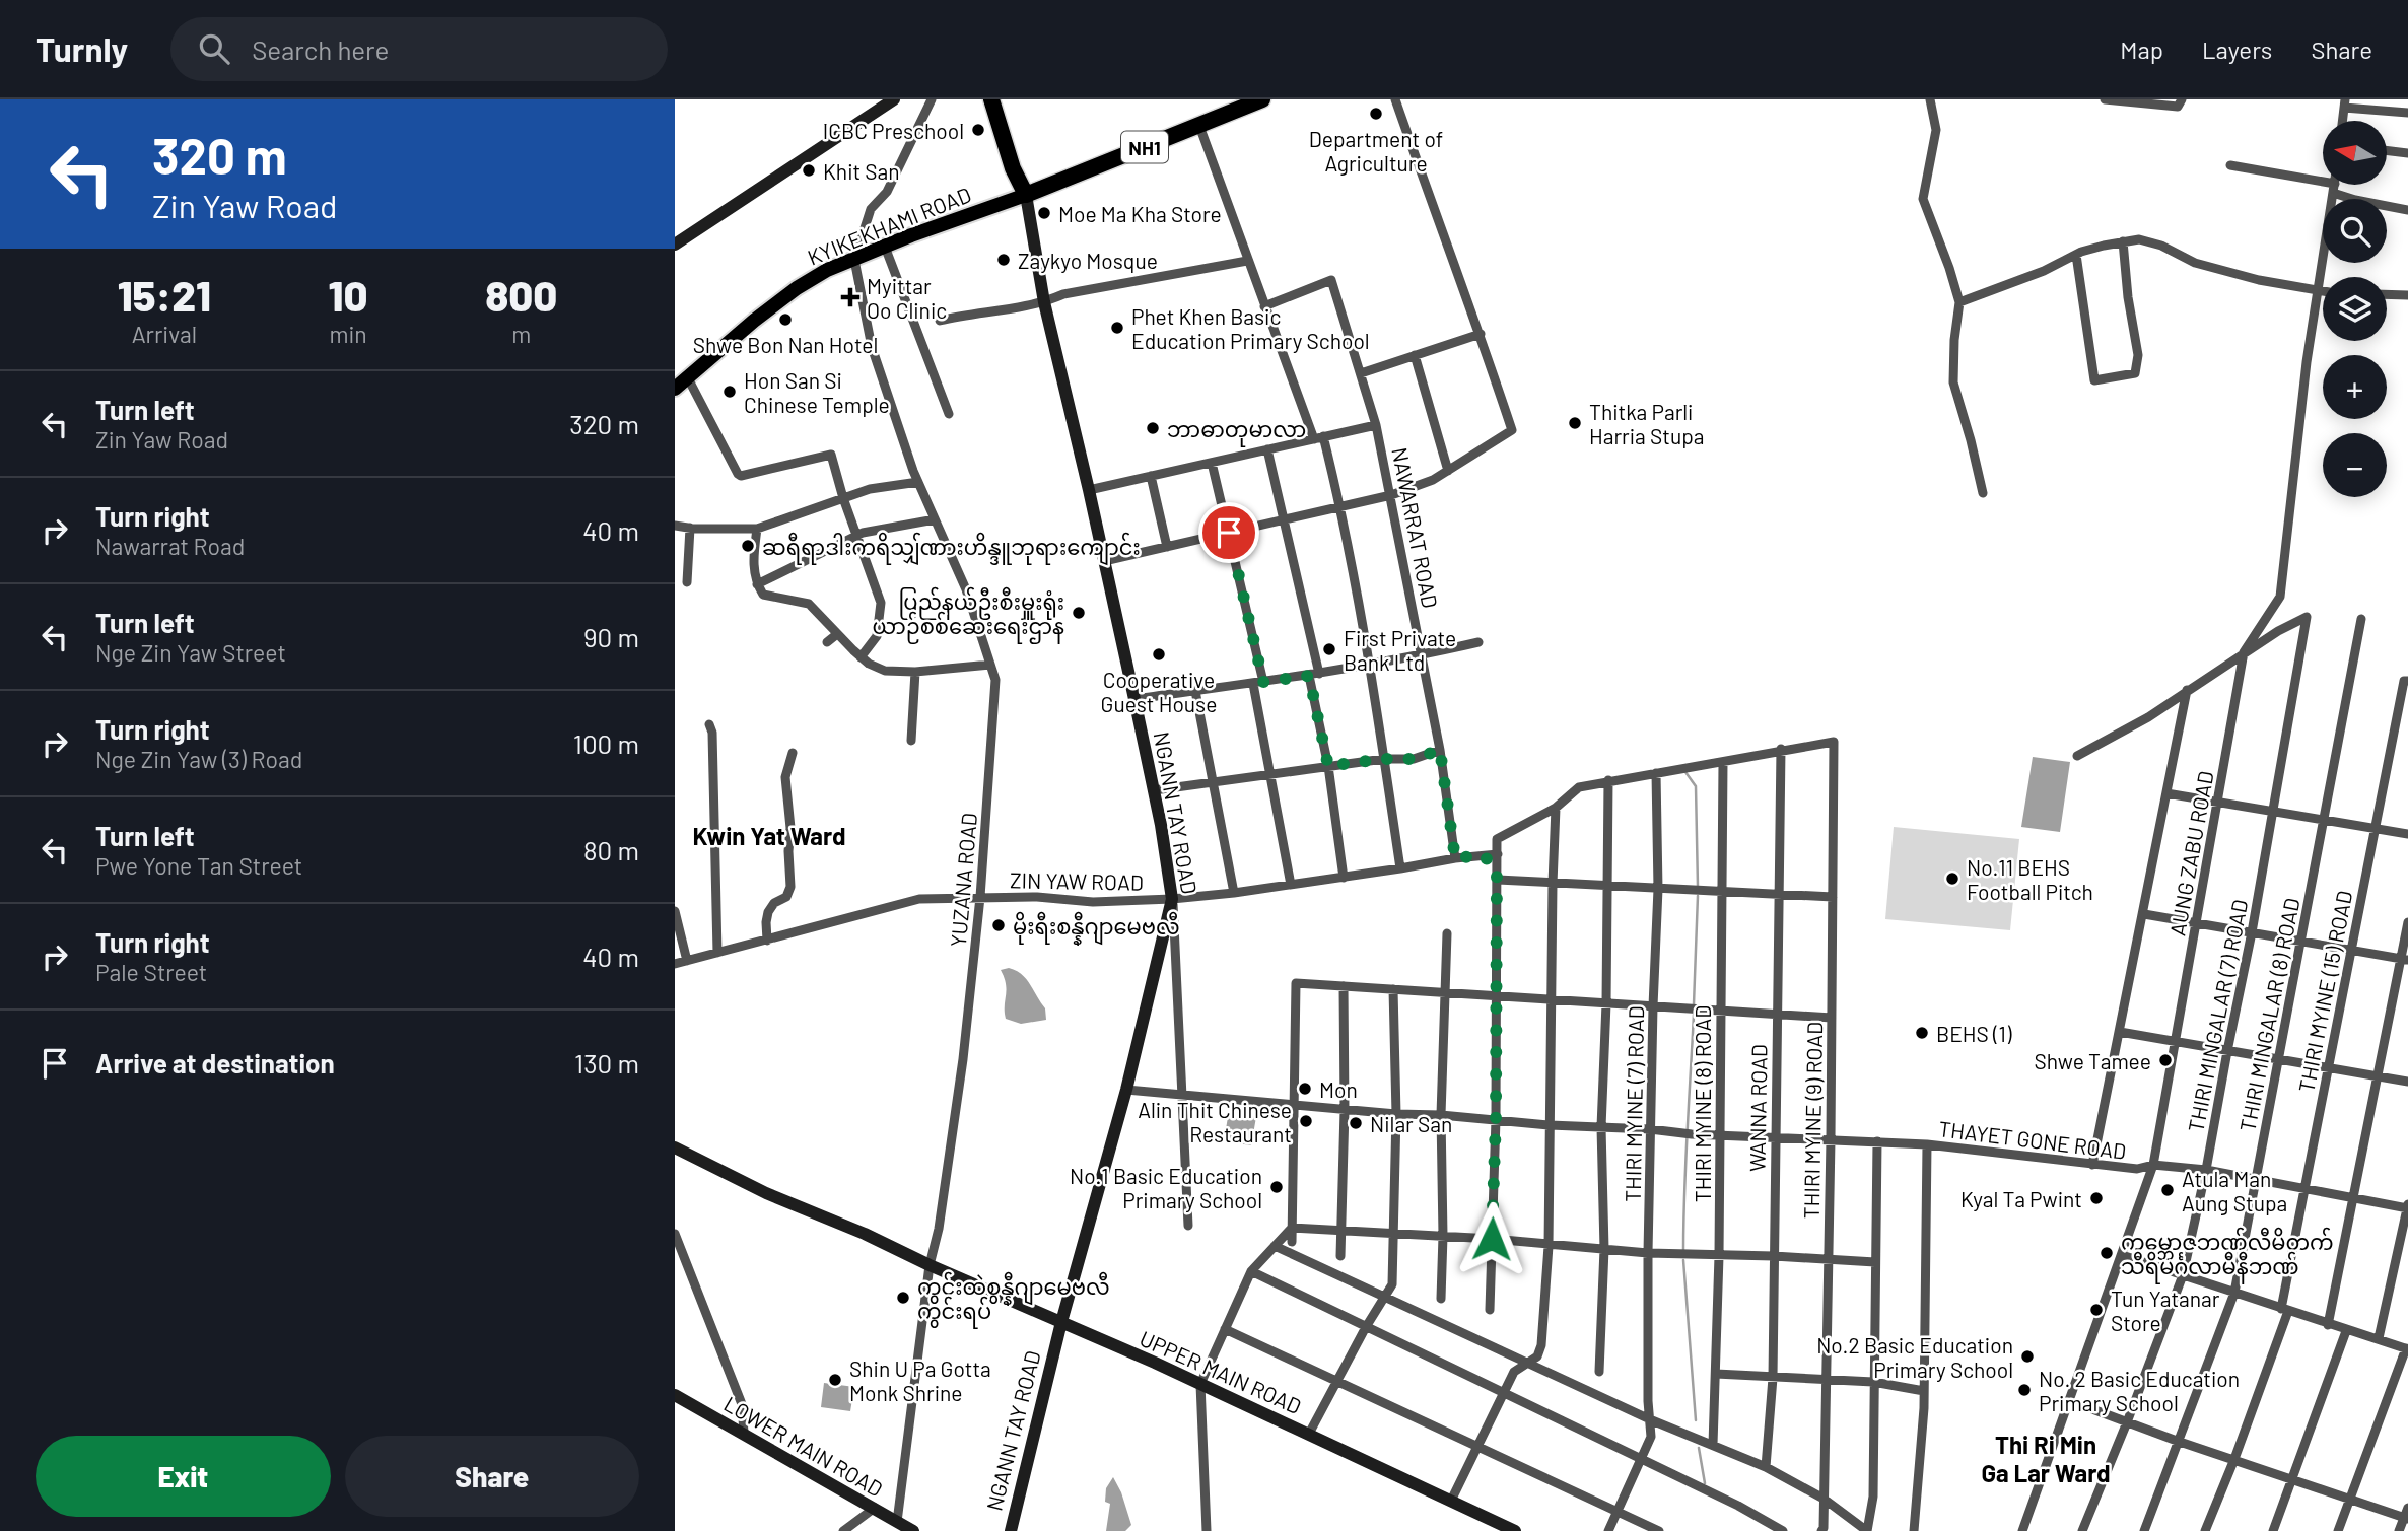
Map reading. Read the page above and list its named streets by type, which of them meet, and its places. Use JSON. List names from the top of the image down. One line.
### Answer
{"streets":{"highway":["NH1","NGANN TAY ROAD"],"main road":["KYIKEKHAMI ROAD","UPPER MAIN ROAD","LOWER MAIN ROAD"],"street":["NAWARRAT ROAD","AUNG ZABU ROAD","YUZANA ROAD","ZIN YAW ROAD","THIRI MYINE (15) ROAD","THIRI MINGALAR (8) ROAD","THIRI MINGALAR (7) ROAD","THIRI MYINE (7) ROAD","THIRI MYINE (8) ROAD","WANNA ROAD","THIRI MYINE (9) ROAD","THAYET GONE ROAD"]},"crossings":[["NH1","KYIKEKHAMI ROAD"],["NH1","NGANN TAY ROAD"],["KYIKEKHAMI ROAD","NGANN TAY ROAD"],["KYIKEKHAMI ROAD","YUZANA ROAD"],["NAWARRAT ROAD","ZIN YAW ROAD"],["NGANN TAY ROAD","ZIN YAW ROAD"],["NGANN TAY ROAD","THAYET GONE ROAD"],["NGANN TAY ROAD","UPPER MAIN ROAD"],["AUNG ZABU ROAD","THIRI MINGALAR (7) ROAD"],["AUNG ZABU ROAD","THAYET GONE ROAD"],["YUZANA ROAD","ZIN YAW ROAD"],["YUZANA ROAD","UPPER MAIN ROAD"],["YUZANA ROAD","LOWER MAIN ROAD"],["THIRI MYINE (15) ROAD","THAYET GONE ROAD"],["THIRI MINGALAR (8) ROAD","THAYET GONE ROAD"],["THIRI MINGALAR (7) ROAD","THAYET GONE ROAD"],["THIRI MYINE (7) ROAD","THAYET GONE ROAD"],["THIRI MYINE (8) ROAD","THAYET GONE ROAD"],["WANNA ROAD","THIRI MYINE (9) ROAD"],["WANNA ROAD","THAYET GONE ROAD"],["THIRI MYINE (9) ROAD","THAYET GONE ROAD"]],"districts":["Kwin Yat Ward","Thi Ri Min Ga Lar Ward"],"places":{"other":["Department of Agriculture","ICBC Preschool","Khit San","Moe Ma Kha Store","Zaykyo Mosque","Shwe Bon Nan Hotel","Phet Khen Basic Education Primary School","Hon San Si Chinese Temple","Thitka Parli Harria Stupa","ဘာဓာတုမာလာ","ဆရီရာဒါးကရိသျှ်ဏားဟိန္ဒူဘုရားကျောင်း","ပြည်နယ်ဦးစီးမှူးရုံး ယာဉ်စစ်ဆေးရေးဌာန","First Private Bank Ltd","Cooperative Guest House","No.11 BEHS Football Pitch","မိုးရီးစန္နီဂျာမေဗလီ","BEHS (1)","Shwe Tamee","Mon","Alin Thit Chinese Restaurant","Nilar San","No.1 Basic Education Primary School","Atula Man Aung Stupa","Kyal Ta Pwint","ကမ္ဘောဇဘဏ်လီမိတက် သီရိမင်္ဂလာမီနီဘဏ်","ကွင်းထဲစွန္နီဂျာမေဗလီ ကွင်းရပ်","Tun Yatanar Store","No.2 Basic Education Primary School","Shin U Pa Gotta Monk Shrine","No. 2 Basic Education Primary School"],"health":["Myittar Oo Clinic"]},"north":"left","page":{"header":"Turnly","search":"Search here","nav":["Map","Layers","Share"],"turn":["320 m","Zin Yaw Road"],"map_buttons":["+","−"],"eta":["15:21","Arrival","10","min","800","m"],"list":[{"name":"Turn left","note":"Zin Yaw Road","value":"320 m"},{"name":"Turn right","note":"Nawarrat Road","value":"40 m"},{"name":"Turn left","note":"Nge Zin Yaw Street","value":"90 m"},{"name":"Turn right","note":"Nge Zin Yaw (3) Road","value":"100 m"},{"name":"Turn left","note":"Pwe Yone Tan Street","value":"80 m"},{"name":"Turn right","note":"Pale Street","value":"40 m"},{"name":"Arrive at destination","value":"130 m"}],"buttons":["Exit","Share"]}}
